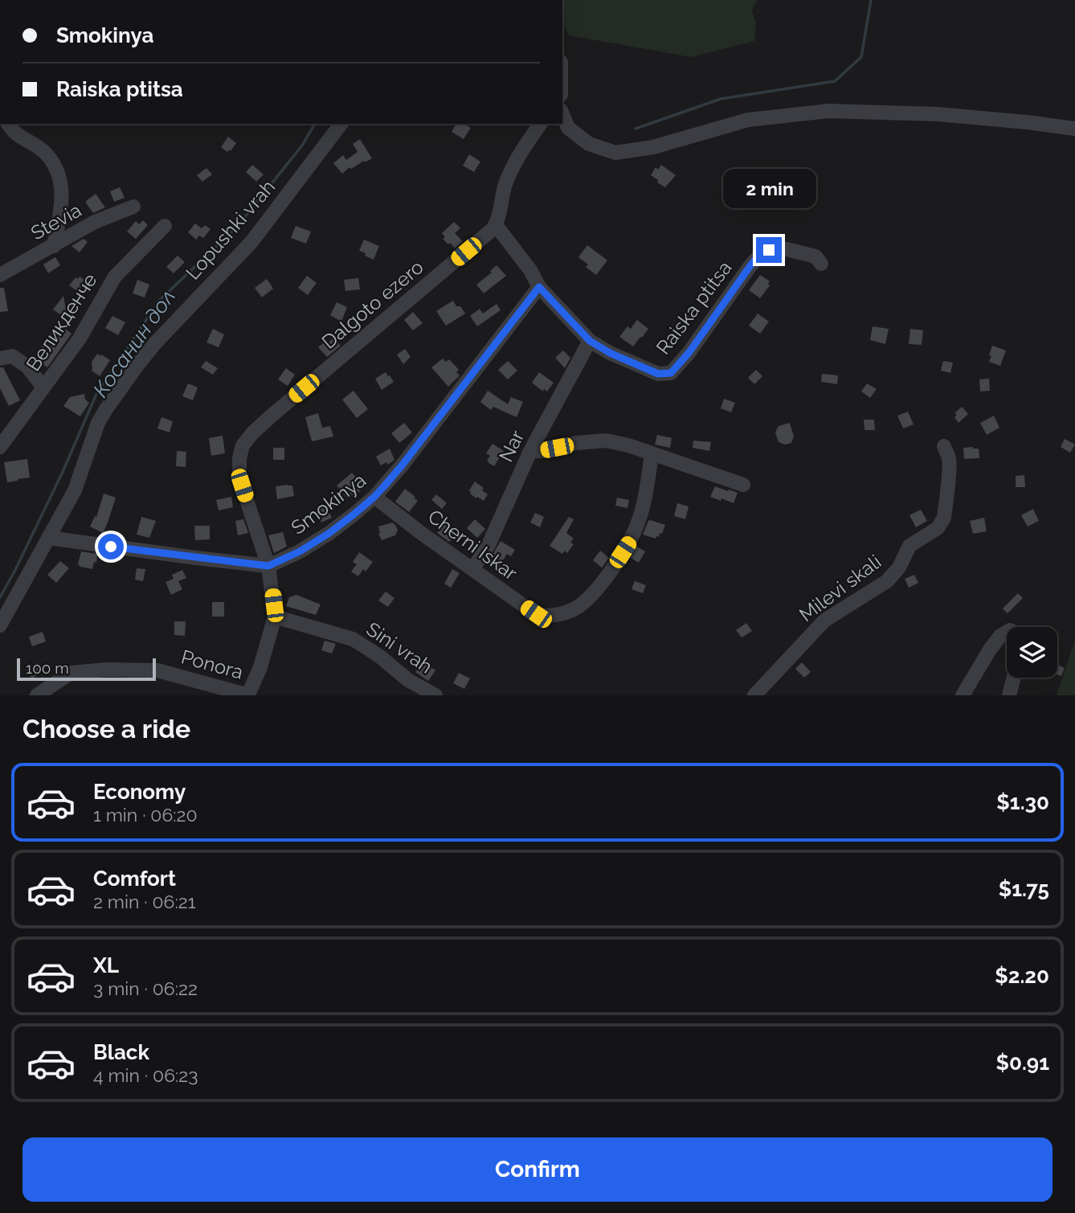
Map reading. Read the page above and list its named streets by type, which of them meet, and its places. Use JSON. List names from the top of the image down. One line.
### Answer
{"streets":{"street":["Stevia","Lopushki vrah","Dalgoto ezero","Raiska ptitsa","Великденче","Nar","Smokinya","Cherni Iskar","Milevi skali","Sini vrah","Ponora"]},"crossings":[["Dalgoto ezero","Raiska ptitsa"],["Dalgoto ezero","Smokinya"],["Dalgoto ezero","Sini vrah"],["Dalgoto ezero","Ponora"],["Raiska ptitsa","Nar"],["Raiska ptitsa","Smokinya"],["Nar","Cherni Iskar"],["Smokinya","Cherni Iskar"]],"water":["Косанин дол"],"scale_bar":"100 m","page":{"banner":["Smokinya","Raiska ptitsa"],"bubble":"2 min","scale":"100 m","heading":"Choose a ride","list":[{"name":"Economy","note":"1 min · 06:20","value":"$1.30"},{"name":"Comfort","note":"2 min · 06:21","value":"$1.75"},{"name":"XL","note":"3 min · 06:22","value":"$2.20"},{"name":"Black","note":"4 min · 06:23","value":"$0.91"}],"buttons":"Confirm"}}
